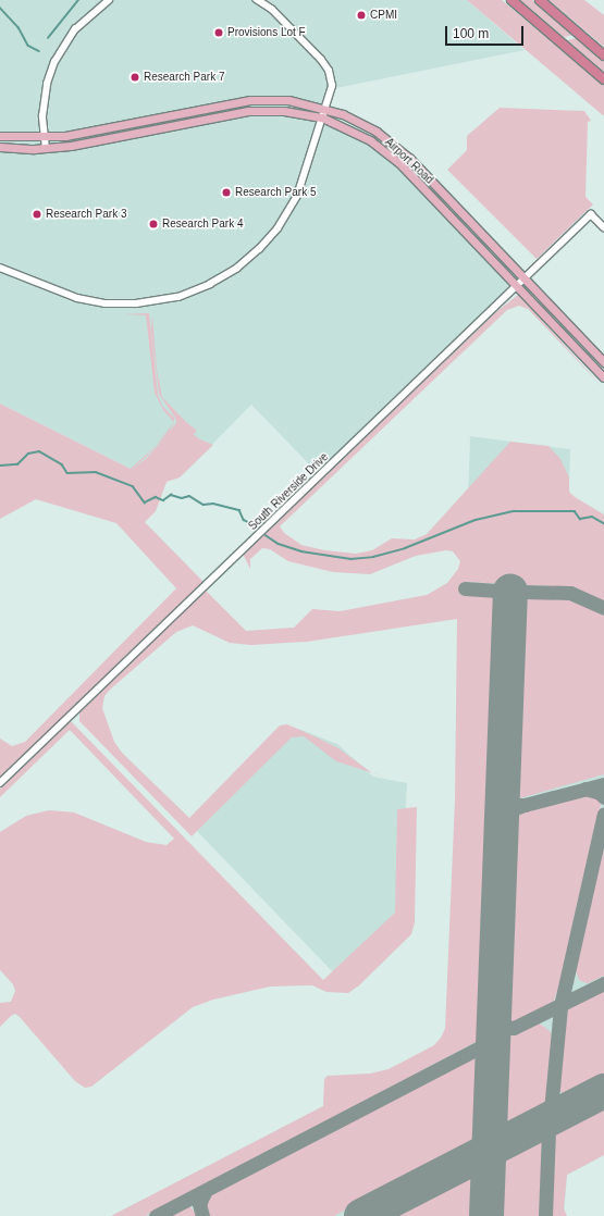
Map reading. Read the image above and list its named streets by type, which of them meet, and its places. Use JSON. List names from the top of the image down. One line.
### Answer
{"streets":{"main road":["Airport Road"],"street":["South Riverside Drive"]},"crossings":[["Airport Road","South Riverside Drive"]],"places":["CPMI","Provisions Lot F","Research Park 7","Research Park 5","Research Park 3","Research Park 4"],"scale_bar":"100 m"}
